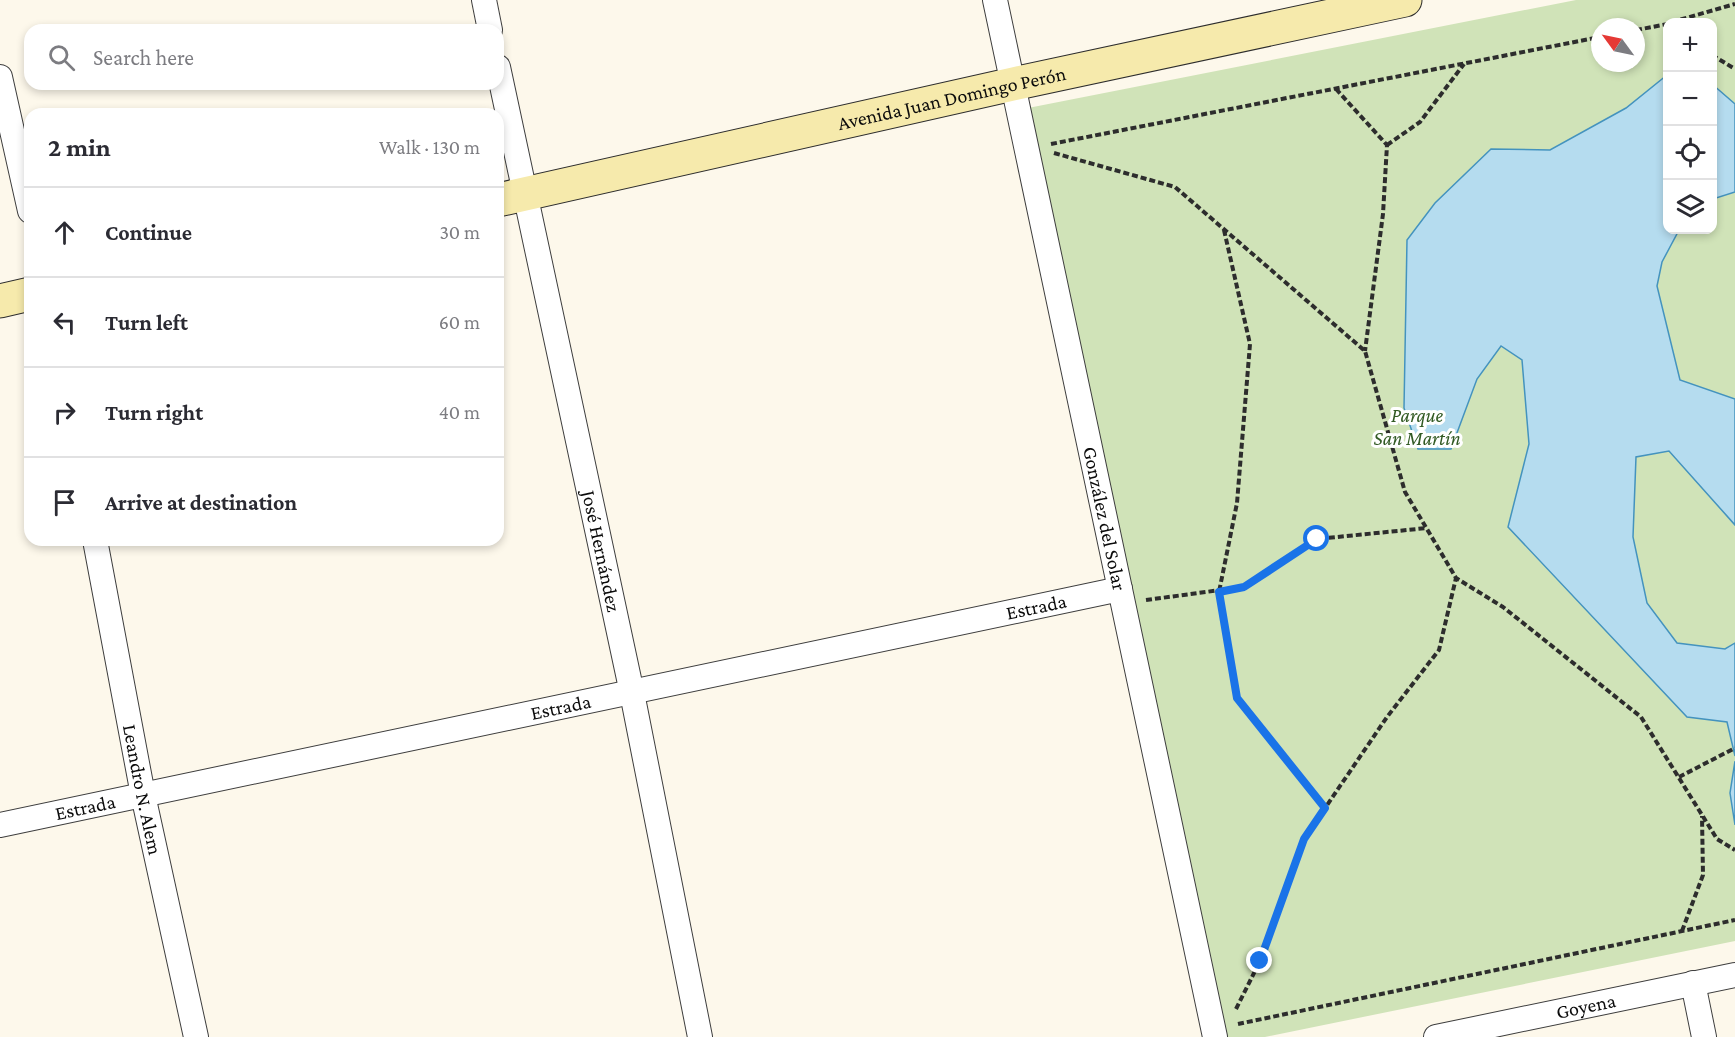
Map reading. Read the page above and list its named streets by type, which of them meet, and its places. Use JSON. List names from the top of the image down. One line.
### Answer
{"streets":{"main road":["Avenida Juan Domingo Perón"],"street":["González del Solar","José Hernández","Estrada","Leandro N. Alem","Goyena"]},"crossings":[["Avenida Juan Domingo Perón","González del Solar"],["Avenida Juan Domingo Perón","José Hernández"],["González del Solar","Estrada"],["José Hernández","Estrada"],["Estrada","Leandro N. Alem"]],"parks":["Parque San Martín"],"north":"top left","page":{"map_buttons":["+","−"],"search":"Search here","heading":["2 min","Walk · 130 m"],"list":[["Continue","30 m"],["Turn left","60 m"],["Turn right","40 m"],"Arrive at destination"]}}
